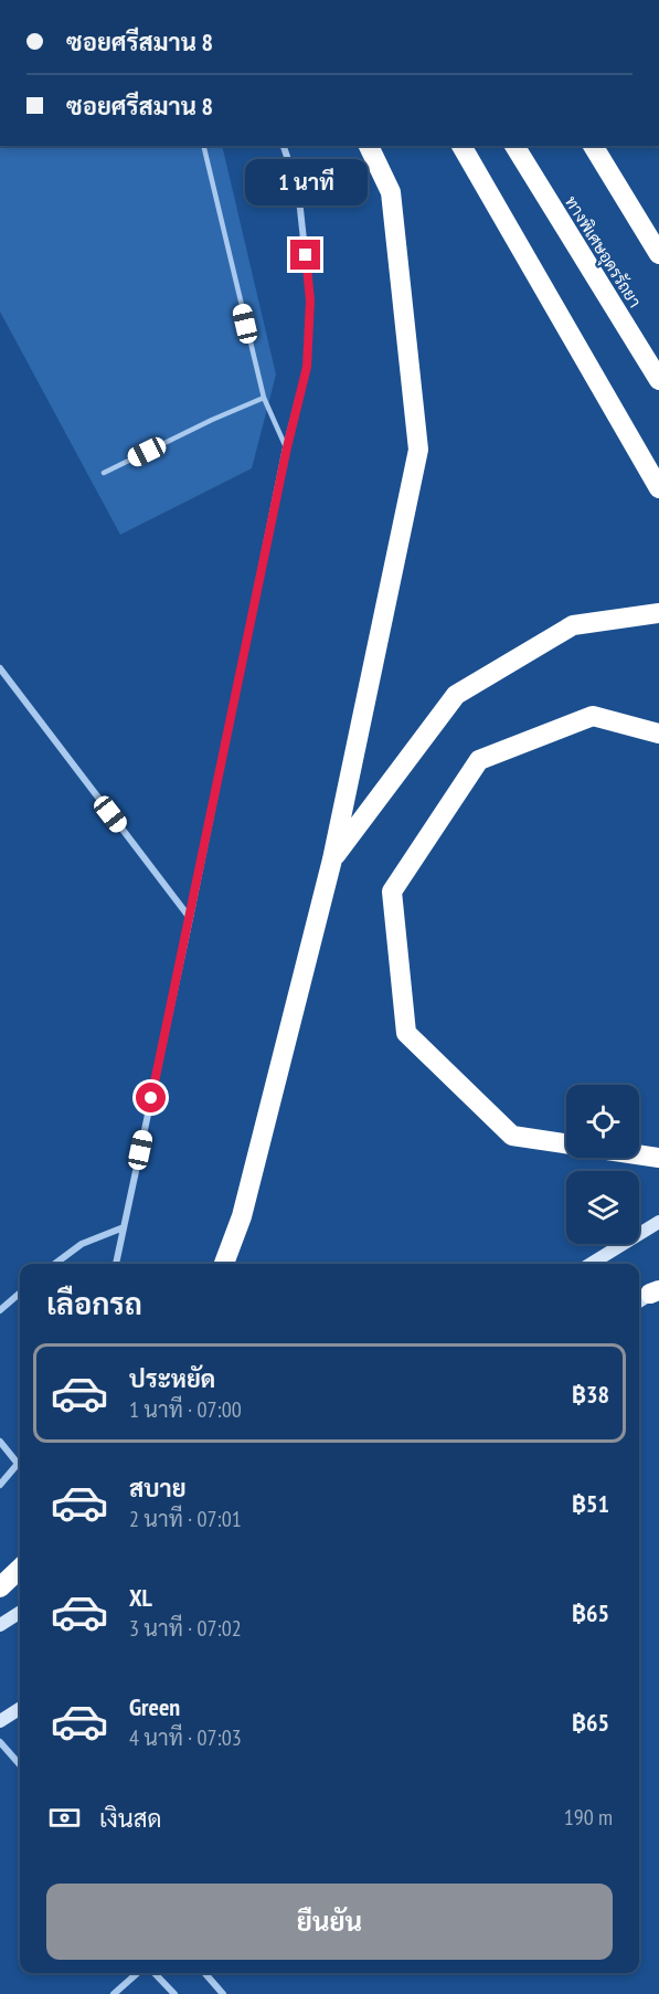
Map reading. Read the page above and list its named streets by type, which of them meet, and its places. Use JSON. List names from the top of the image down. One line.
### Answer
{"streets":{"highway":["ทางพิเศษอุดรรัถยา"]},"page":{"banner":["ซอยศรีสมาน 8","ซอยศรีสมาน 8"],"bubble":"1 นาที","heading":"เลือกรถ","list":[{"name":"ประหยัด","note":"1 นาที · 07:00","value":"฿38"},{"name":"สบาย","note":"2 นาที · 07:01","value":"฿51"},{"name":"XL","note":"3 นาที · 07:02","value":"฿65"},{"name":"Green","note":"4 นาที · 07:03","value":"฿65"}],"pay":["เงินสด","190 m"],"buttons":"ยืนยัน"}}
